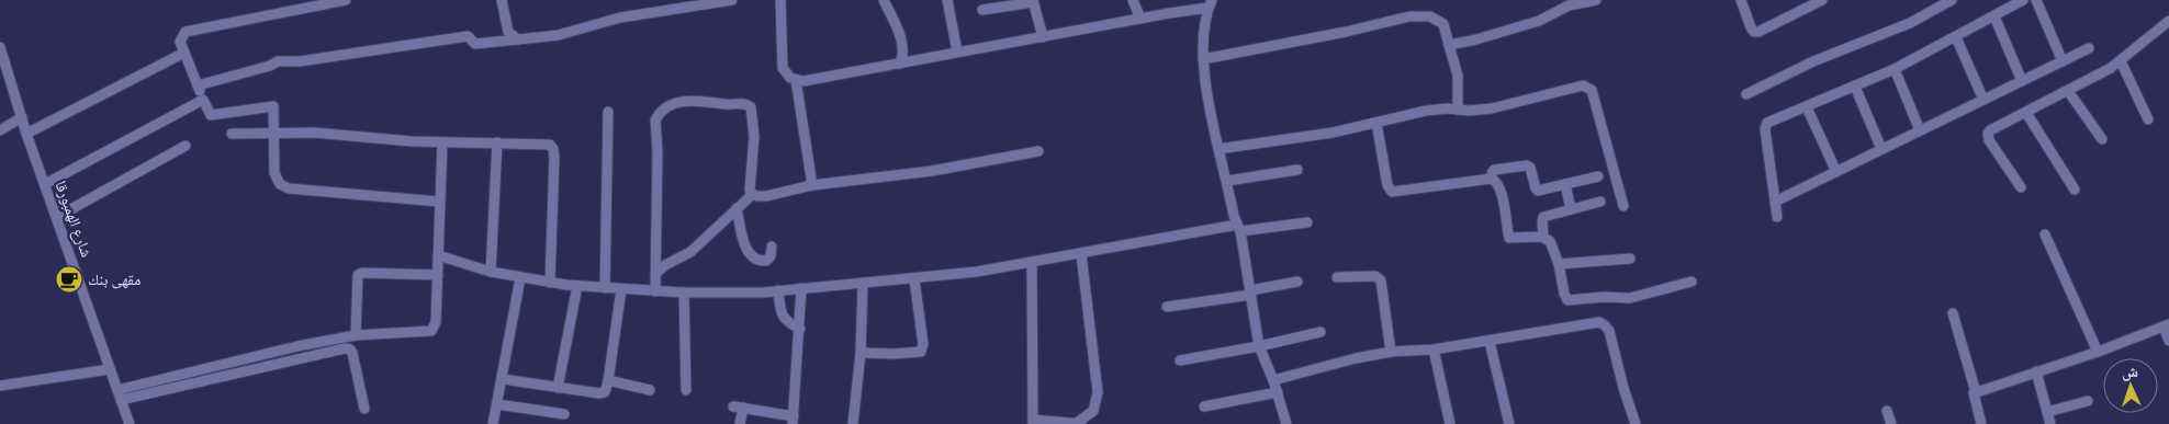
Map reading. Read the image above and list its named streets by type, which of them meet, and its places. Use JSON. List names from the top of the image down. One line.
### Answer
{"streets":{"street":["شارع الهمبورقا"]},"places":{"cafe":["مقهى بنك"]},"north":"top"}
